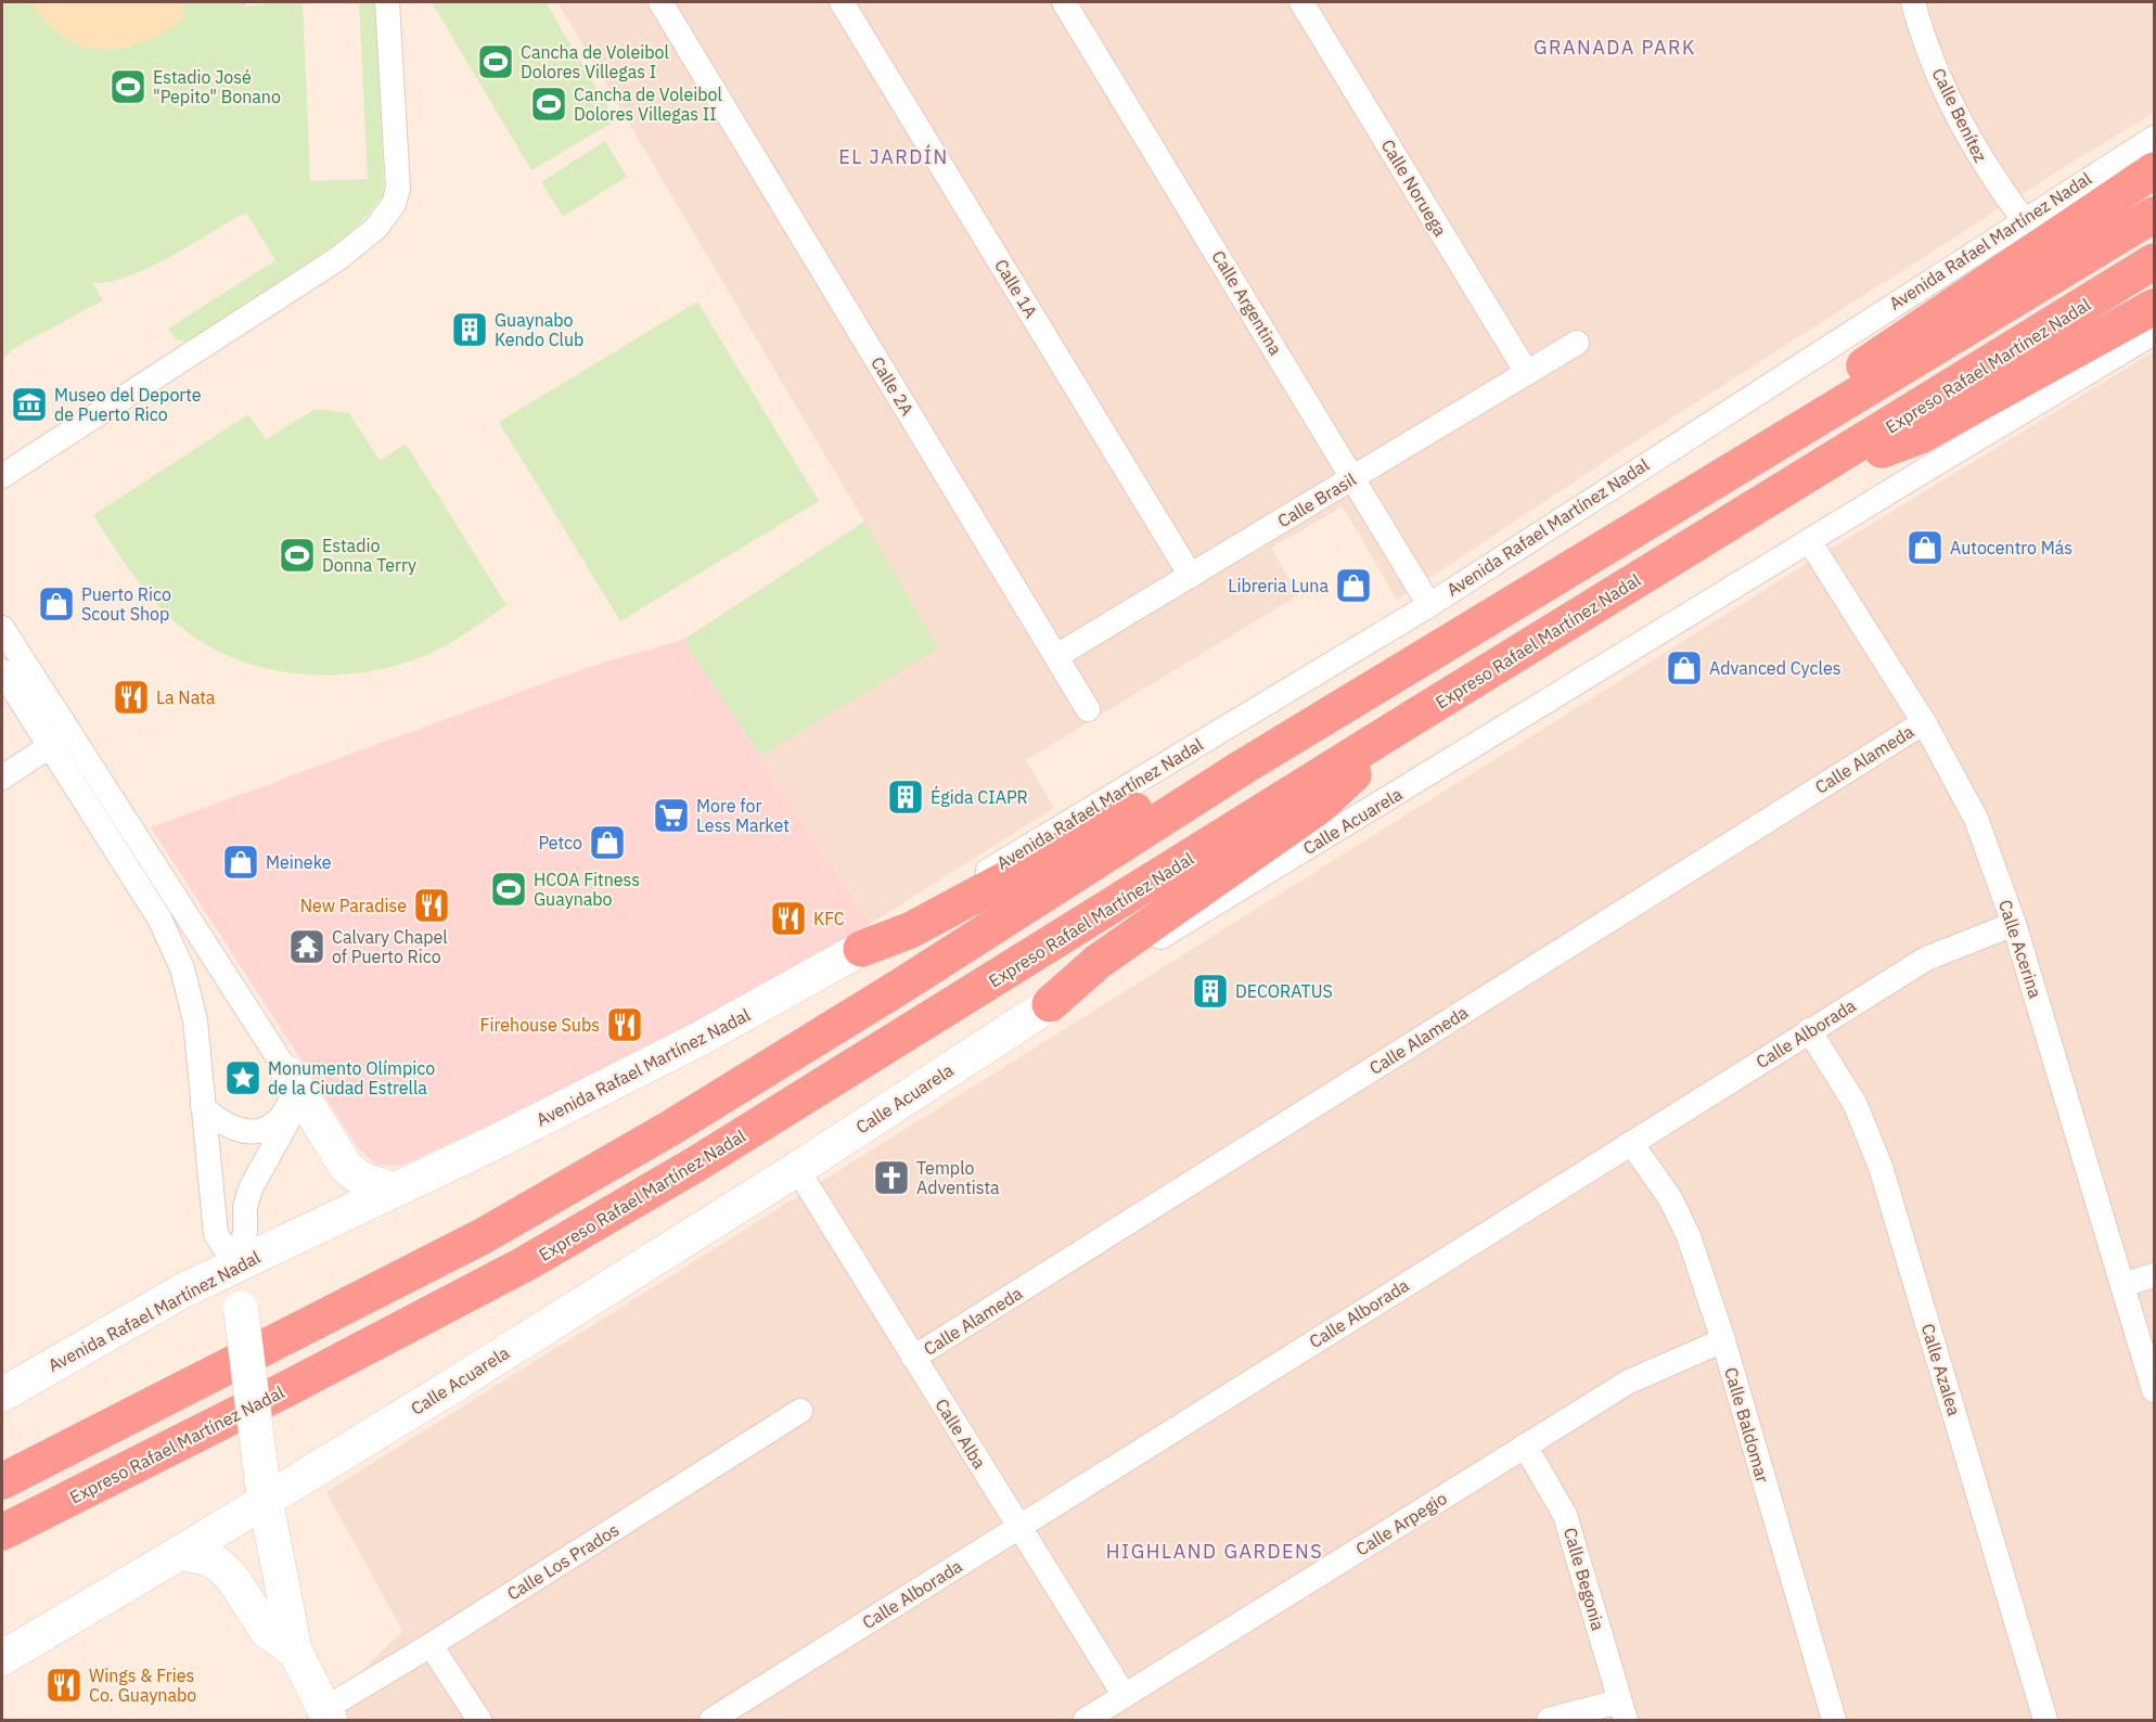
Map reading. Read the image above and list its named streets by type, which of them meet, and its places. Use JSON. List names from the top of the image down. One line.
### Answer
{"streets":{"highway":["Expreso Rafael Martínez Nadal"],"street":["Calle Benítez","Calle Noruega","Avenida Rafael Martínez Nadal","Calle 1A","Calle Argentina","Calle 2A","Calle Brasil","Calle Alameda","Calle Acuarela","Calle Acerina","Calle Alborada","Calle Azalea","Calle Baldomar","Calle Alba","Calle Arpegio","Calle Los Prados","Calle Begonia"]},"crossings":[["Calle Benítez","Avenida Rafael Martínez Nadal"],["Calle Noruega","Calle Brasil"],["Avenida Rafael Martínez Nadal","Calle Argentina"],["Calle 1A","Calle Brasil"],["Calle Argentina","Calle Brasil"],["Calle 2A","Calle Brasil"],["Calle Alameda","Calle Acerina"],["Calle Alameda","Calle Alba"],["Calle Acuarela","Calle Acerina"],["Calle Acuarela","Calle Alba"],["Calle Acerina","Calle Alborada"],["Calle Alborada","Calle Azalea"],["Calle Alborada","Calle Baldomar"],["Calle Alborada","Calle Alba"],["Calle Baldomar","Calle Arpegio"],["Calle Alba","Calle Arpegio"],["Calle Arpegio","Calle Begonia"]],"districts":["GRANADA PARK","EL JARDÍN","HIGHLAND GARDENS"],"places":{"sports":["Cancha de Voleibol Dolores Villegas I","Estadio José \"Pepito\" Bonano","Cancha de Voleibol Dolores Villegas II","Estadio Donna Terry","HCOA Fitness Guaynabo"],"building":["Guaynabo Kendo Club","Égida CIAPR","DECORATUS"],"museum":["Museo del Deporte de Puerto Rico"],"shop":["Autocentro Más","Libreria Luna","Puerto Rico Scout Shop","Advanced Cycles","Petco","Meineke"],"restaurant":["La Nata","New Paradise","KFC","Firehouse Subs","Wings & Fries Co. Guaynabo"],"supermarket":["More for Less Market"],"temple":["Calvary Chapel of Puerto Rico"],"place":["Monumento Olímpico de la Ciudad Estrella"],"church":["Templo Adventista"]}}
